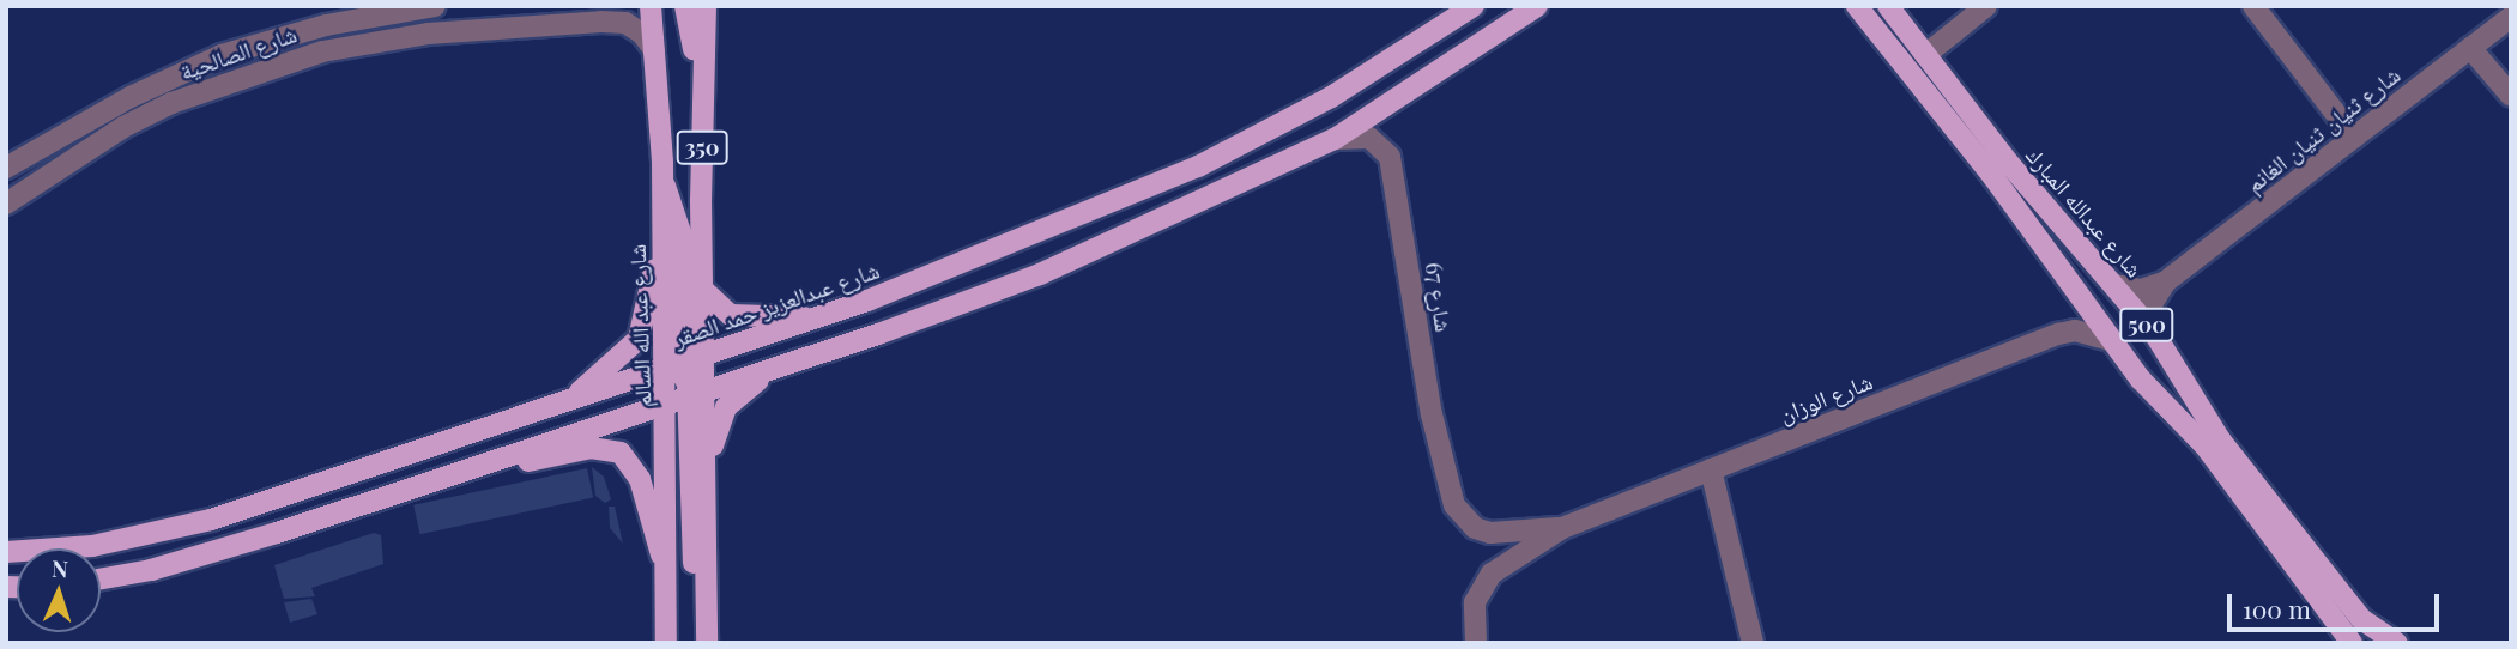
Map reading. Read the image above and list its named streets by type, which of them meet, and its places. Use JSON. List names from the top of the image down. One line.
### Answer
{"streets":{"main road":["350","شارع عبدالله المبارك","شارع عبدالعزيز حمد الصقر","500","شارع عبد الله السالم"],"street":["شارع الصالحية","شارع ثنيان ثنيان الغانم","شارع 67","شارع الوزان"]},"crossings":[["شارع الصالحية","شارع عبد الله السالم"],["شارع عبدالله المبارك","شارع الوزان"],["شارع 67","شارع الوزان"],["شارع عبدالعزيز حمد الصقر","شارع عبد الله السالم"]],"scale_bar":"100 m","north":"top"}
